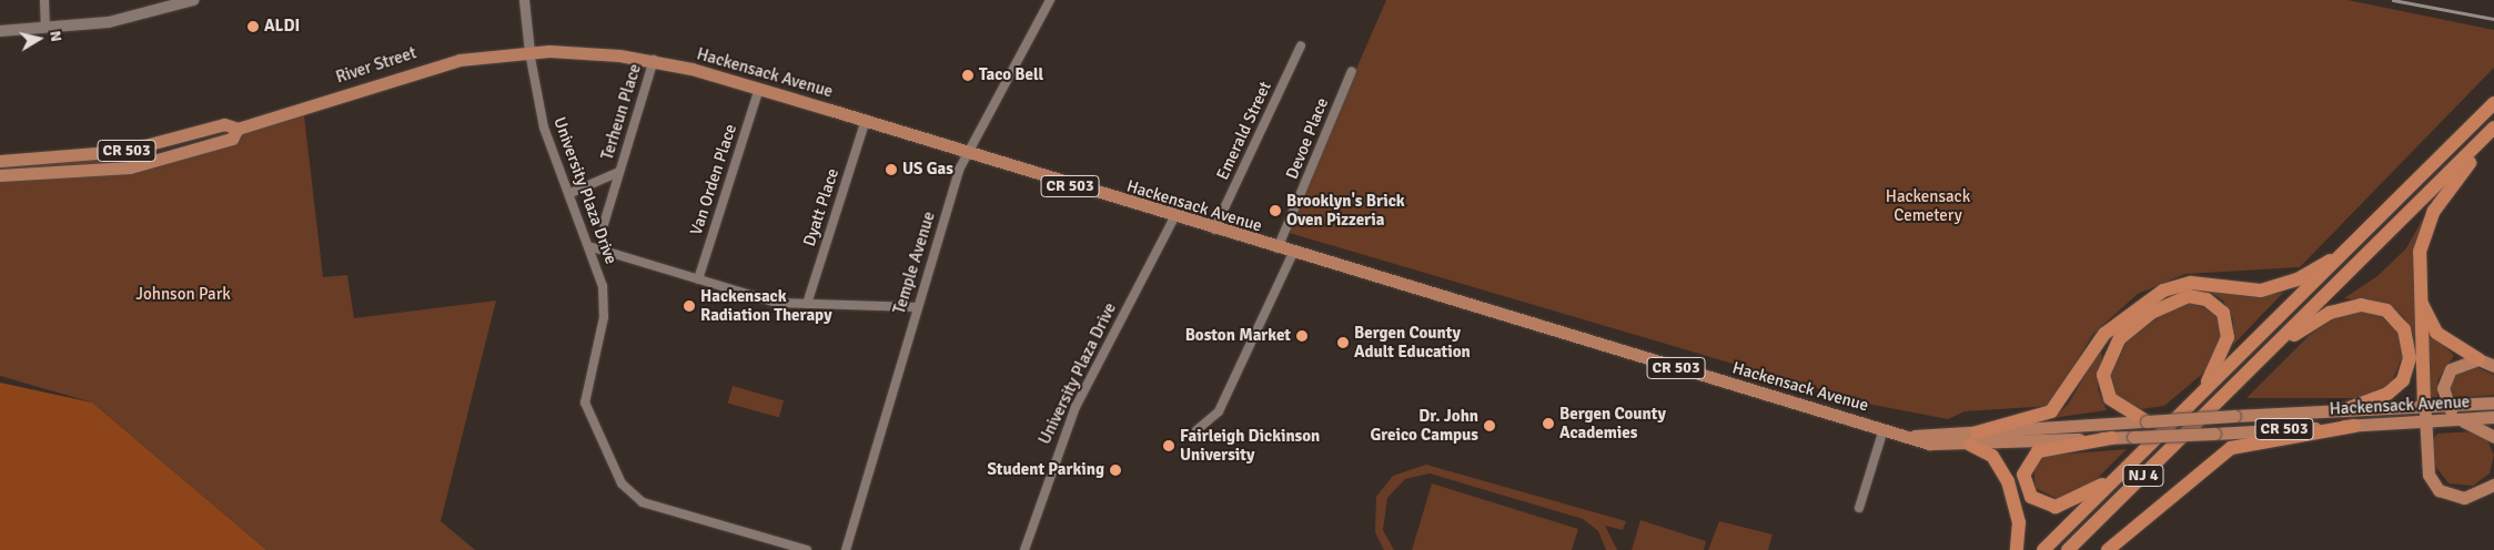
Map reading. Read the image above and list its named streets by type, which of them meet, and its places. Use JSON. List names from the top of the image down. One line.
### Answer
{"streets":{"highway":["NJ 4"],"main road":["River Street","Hackensack Avenue","CR 503"],"street":["Terheun Place","Emerald Street","Devoe Place","Van Orden Place","University Plaza Drive","Dyatt Place","Temple Avenue"]},"crossings":[["River Street","Hackensack Avenue"],["River Street","University Plaza Drive"],["Hackensack Avenue","Terheun Place"],["Hackensack Avenue","Emerald Street"],["Hackensack Avenue","Devoe Place"],["Hackensack Avenue","Van Orden Place"],["Hackensack Avenue","University Plaza Drive"],["Hackensack Avenue","Dyatt Place"],["Hackensack Avenue","Temple Avenue"],["Terheun Place","University Plaza Drive"]],"parks":["Hackensack Cemetery","Johnson Park"],"places":["ALDI","Taco Bell","US Gas","Brooklyn's Brick Oven Pizzeria","Hackensack Radiation Therapy","Boston Market","Bergen County Adult Education","Bergen County Academies","Dr. John Greico Campus","Fairleigh Dickinson University","Student Parking"],"north":"right"}
